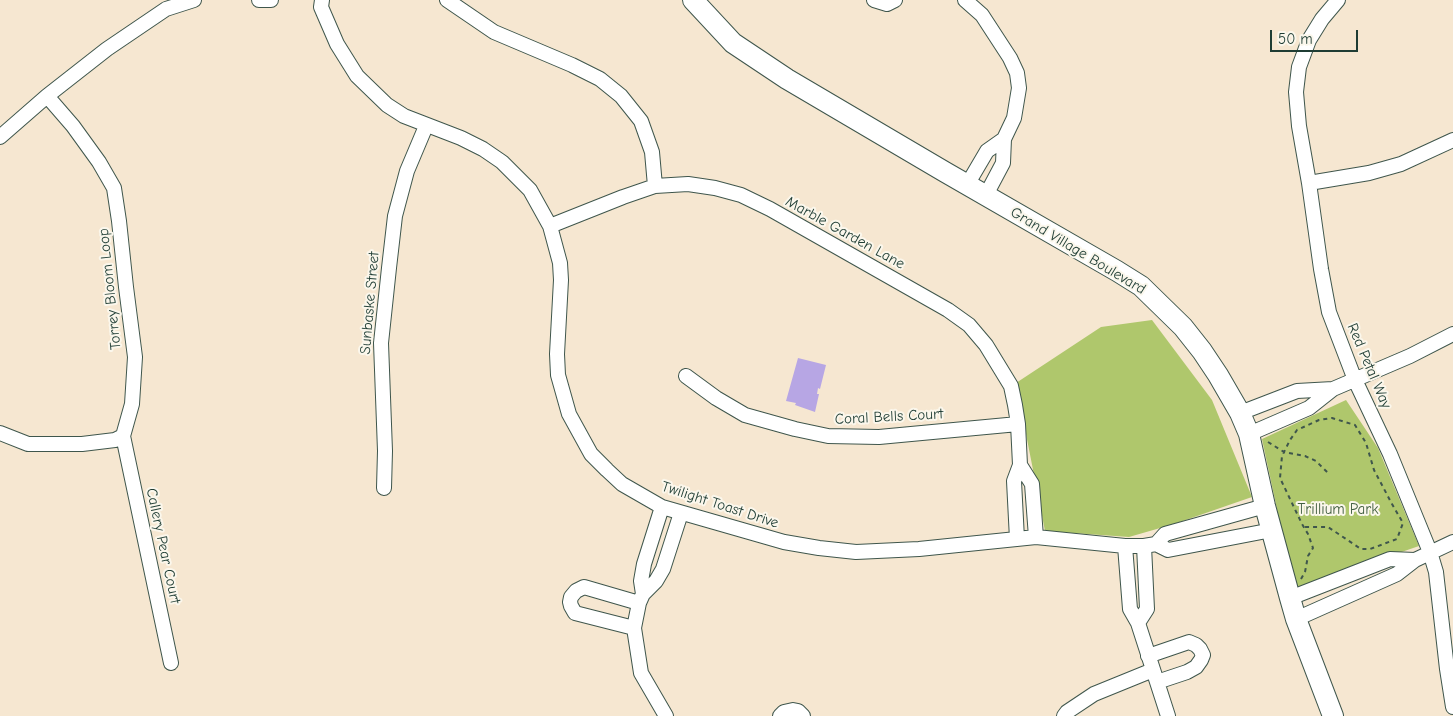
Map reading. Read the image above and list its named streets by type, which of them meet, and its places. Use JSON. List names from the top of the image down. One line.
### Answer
{"streets":{"street":["Marble Garden Lane","Grand Village Boulevard","Torrey Bloom Loop","Sunbaske Street","Red Petal Way","Coral Bells Court","Twilight Toast Drive","Callery Pear Court"]},"crossings":[["Marble Garden Lane","Coral Bells Court"],["Marble Garden Lane","Twilight Toast Drive"],["Grand Village Boulevard","Twilight Toast Drive"],["Torrey Bloom Loop","Callery Pear Court"],["Sunbaske Street","Twilight Toast Drive"]],"parks":["Trillium Park"],"scale_bar":"50 m"}
